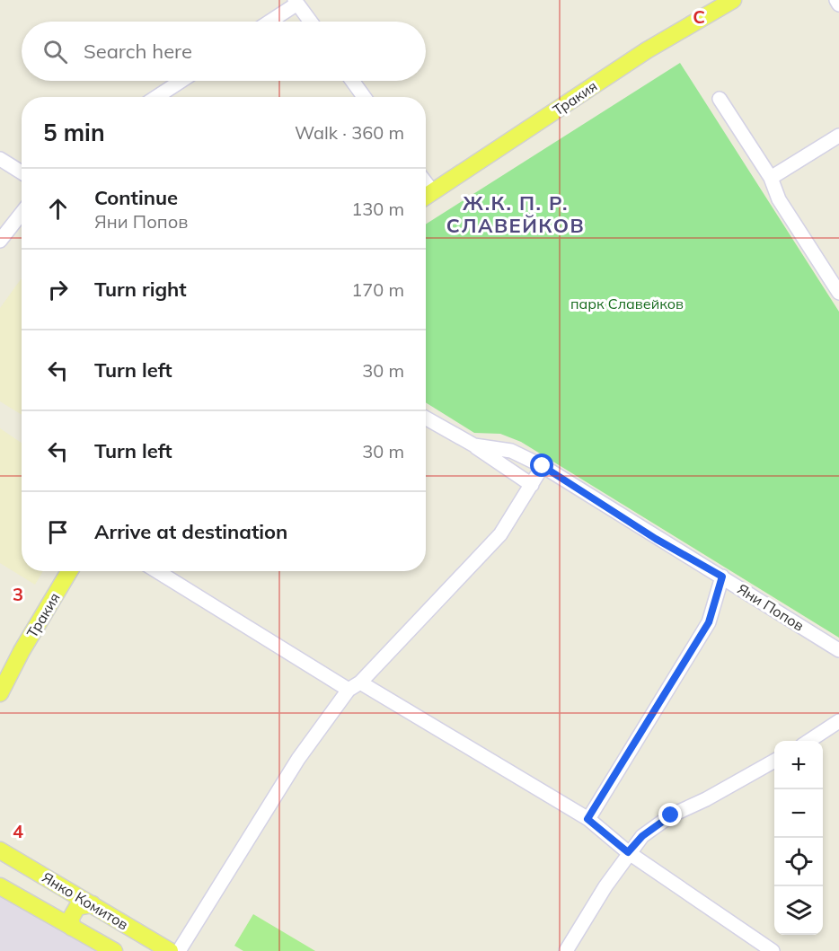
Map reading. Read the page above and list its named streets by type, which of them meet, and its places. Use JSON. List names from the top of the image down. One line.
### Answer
{"streets":{"main road":["Тракия","Янко Комитов"],"street":["Яни Попов"]},"districts":["Ж.К. П. Р. СЛАВЕЙКОВ"],"parks":["парк Славейков"],"page":{"search":"Search here","heading":["5 min","Walk · 360 m"],"list":[["Continue","Яни Попов","130 m"],["Turn right","170 m"],["Turn left","30 m"],["Turn left","30 m"],"Arrive at destination"],"map_buttons":["+","−"]},"grid":{"columns":["C"],"rows":["3","4"]}}
